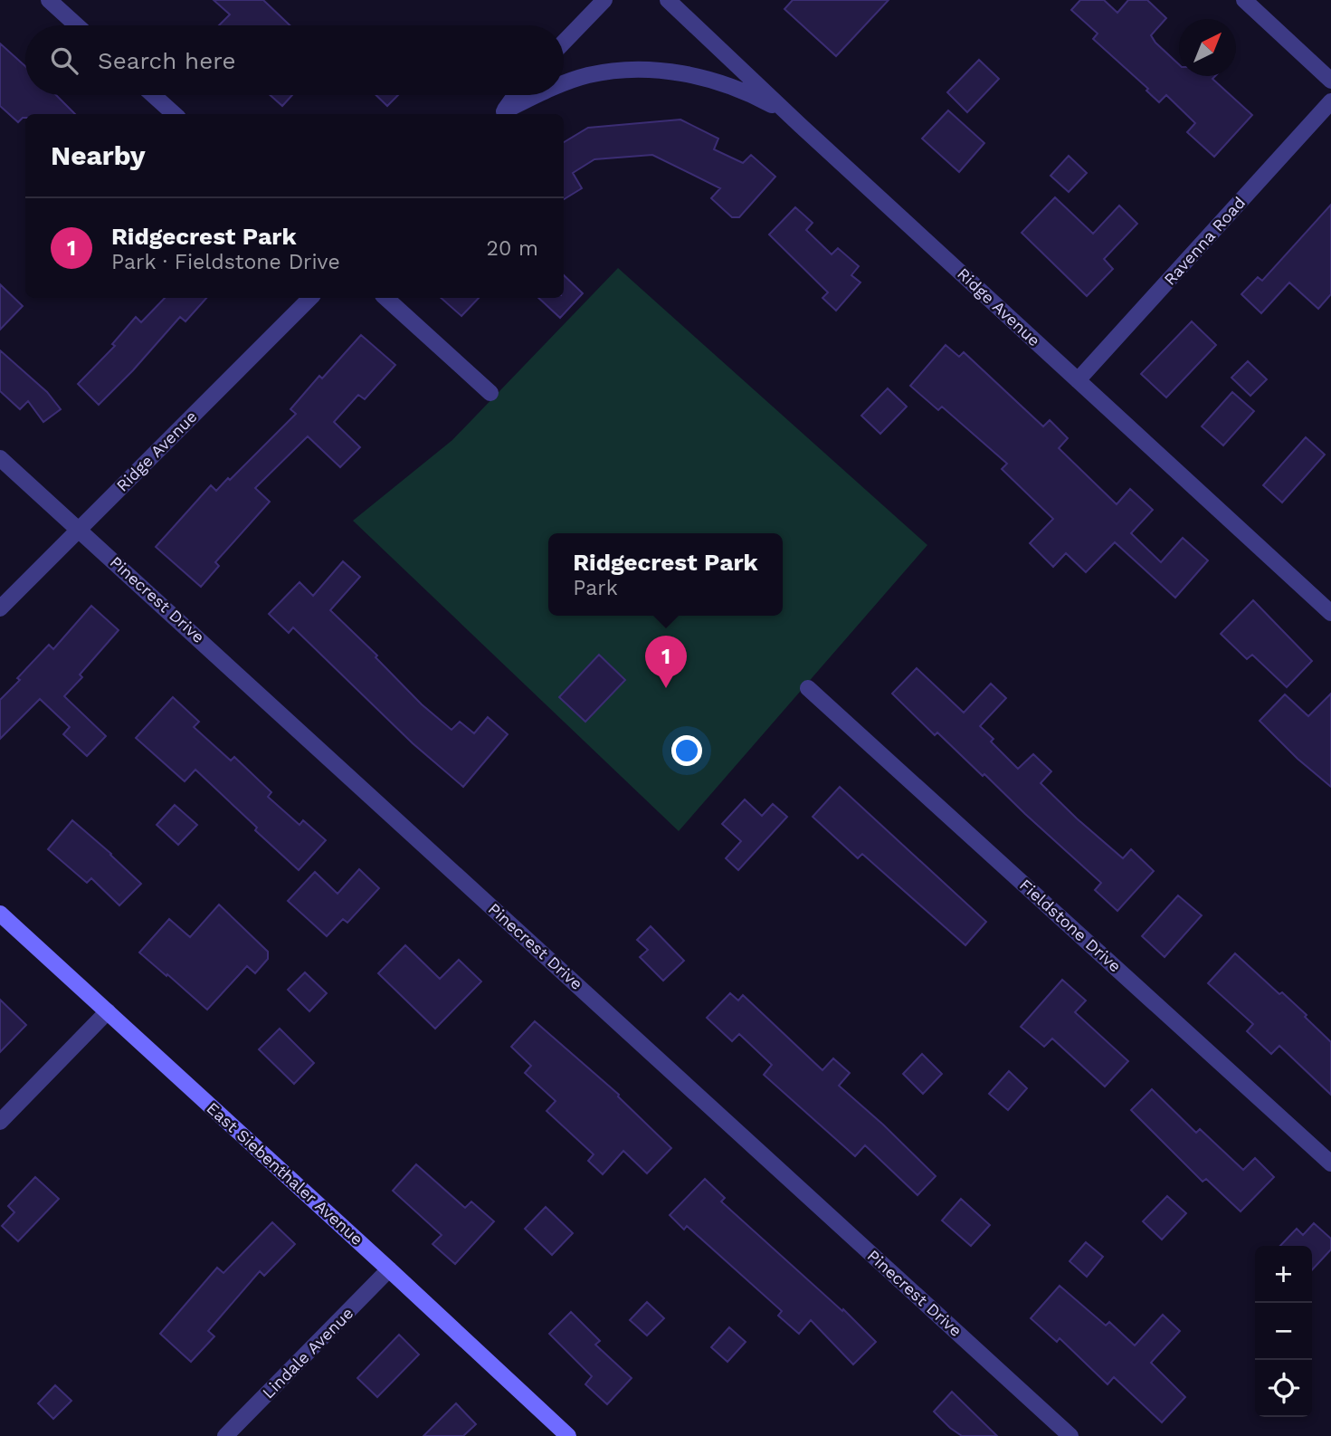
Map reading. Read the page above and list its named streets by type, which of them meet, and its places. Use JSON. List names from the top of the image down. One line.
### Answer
{"streets":{"main road":["East Siebenthaler Avenue"],"street":["Ravenna Road","Ridge Avenue","Pinecrest Drive","Fieldstone Drive","Lindale Avenue"]},"crossings":[["Ravenna Road","Ridge Avenue"],["Ridge Avenue","Pinecrest Drive"],["East Siebenthaler Avenue","Lindale Avenue"]],"north":"top right","page":{"search":"Search here","heading":"Nearby","list":[{"mark":"1","name":"Ridgecrest Park","note":"Park · Fieldstone Drive","value":"20 m"}],"popup":["Ridgecrest Park","Park"],"pins":"1","map_buttons":["+","−"]}}
